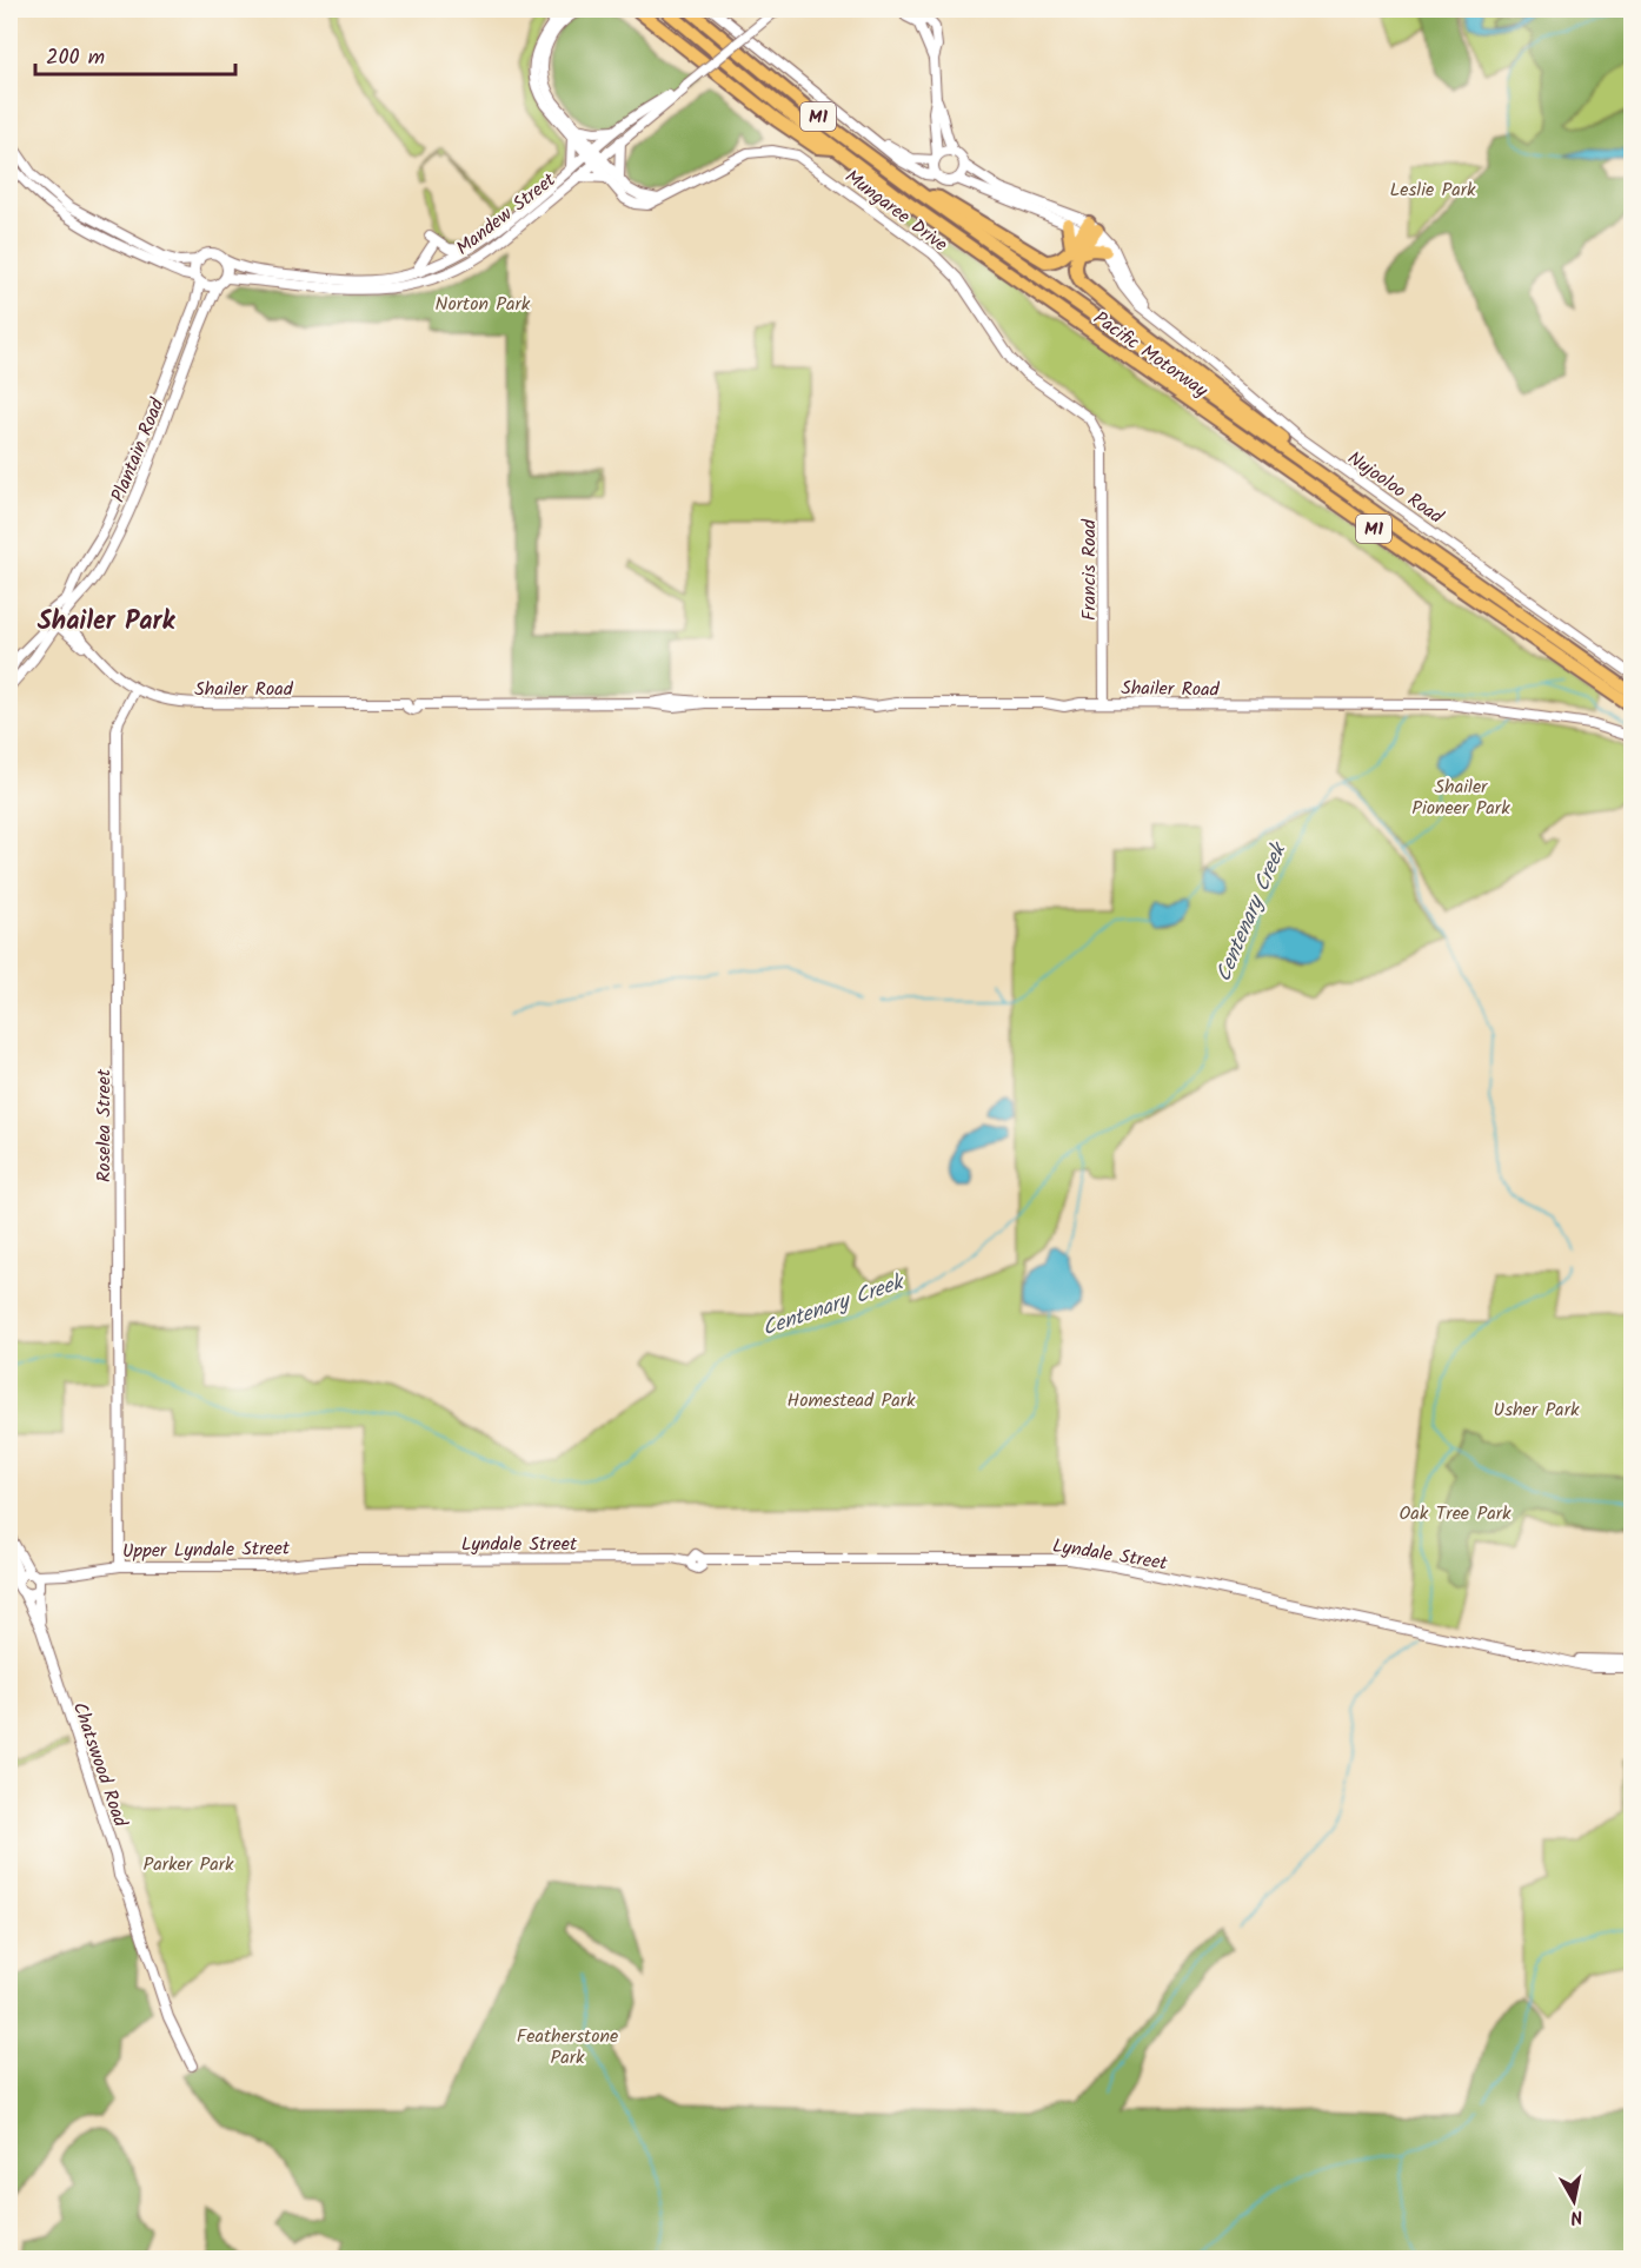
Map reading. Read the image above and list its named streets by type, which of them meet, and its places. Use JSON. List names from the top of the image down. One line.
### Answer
{"streets":{"highway":["M1","Pacific Motorway"],"street":["Mungaree Drive","Mandew Street","Plantain Road","Nujooloo Road","Francis Road","Shailer Road","Roselea Street","Lyndale Street","Upper Lyndale Street","Chatswood Road"]},"crossings":[["Mungaree Drive","Mandew Street"],["Mungaree Drive","Francis Road"],["Mandew Street","Plantain Road"],["Plantain Road","Shailer Road"],["Francis Road","Shailer Road"],["Shailer Road","Roselea Street"],["Roselea Street","Upper Lyndale Street"],["Lyndale Street","Upper Lyndale Street"],["Upper Lyndale Street","Chatswood Road"]],"districts":["Shailer Park"],"water":["Centenary Creek"],"parks":["Leslie Park","Norton Park","Shailer Pioneer Park","Homestead Park","Usher Park","Oak Tree Park","Parker Park","Featherstone Park"],"scale_bar":"200 m","north":"bottom"}
